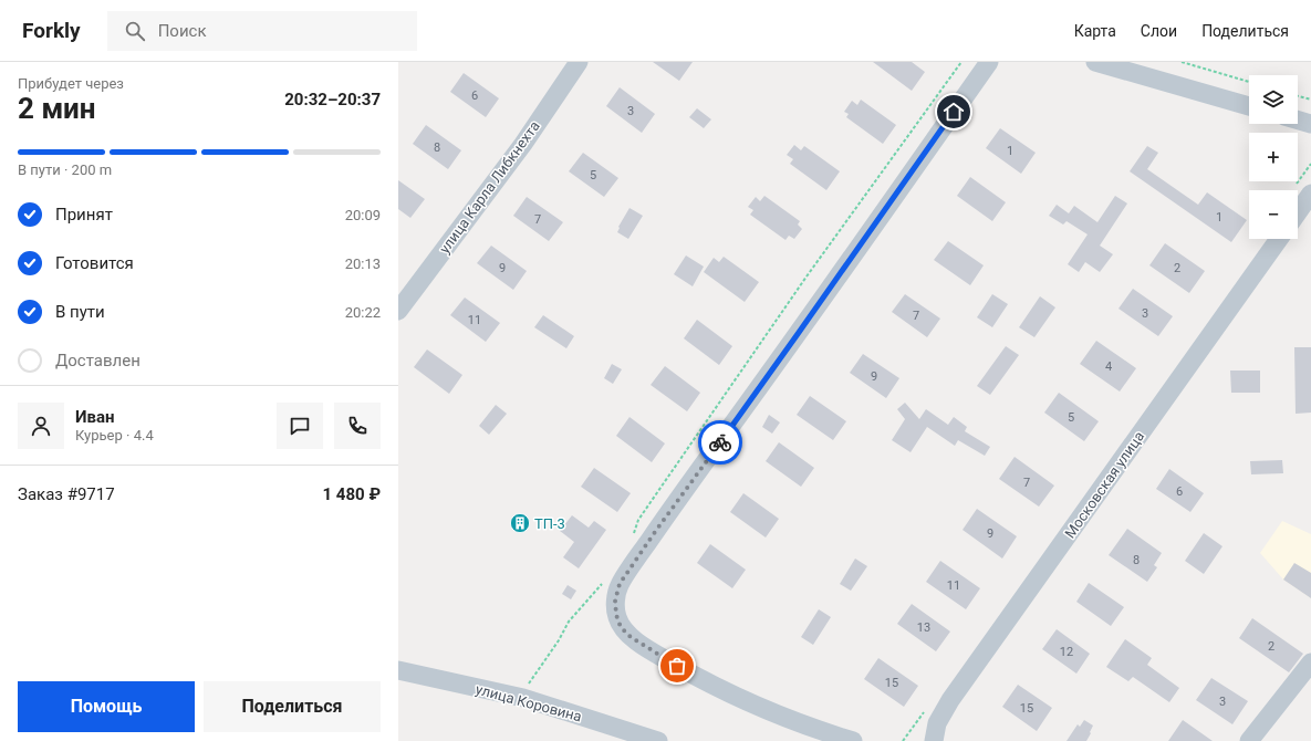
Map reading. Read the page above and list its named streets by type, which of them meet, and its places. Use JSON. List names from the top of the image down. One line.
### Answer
{"streets":{"street":["улица Карла Либкнехта","Московская улица","улица Коровина"]},"places":{"building":["ТП-3"]},"house_numbers":["6","3","8","1","5","1","7","9","2","3","7","11","4","9","5","7","6","9","8","11","13","2","12","15","3","15"],"page":{"header":"Forkly","search":"Поиск","nav":["Карта","Слои","Поделиться"],"heading":["2 мин","Прибудет через","20:32–20:37"],"panel":["Иван","Курьер · 4.4","Заказ #9717","1 480 ₽"],"map_buttons":["+","−"],"bar":"В пути · 200 m","list":[["Принят","20:09"],["Готовится","20:13"],["В пути","20:22"],"Доставлен"],"buttons":["Помощь","Поделиться"]}}
